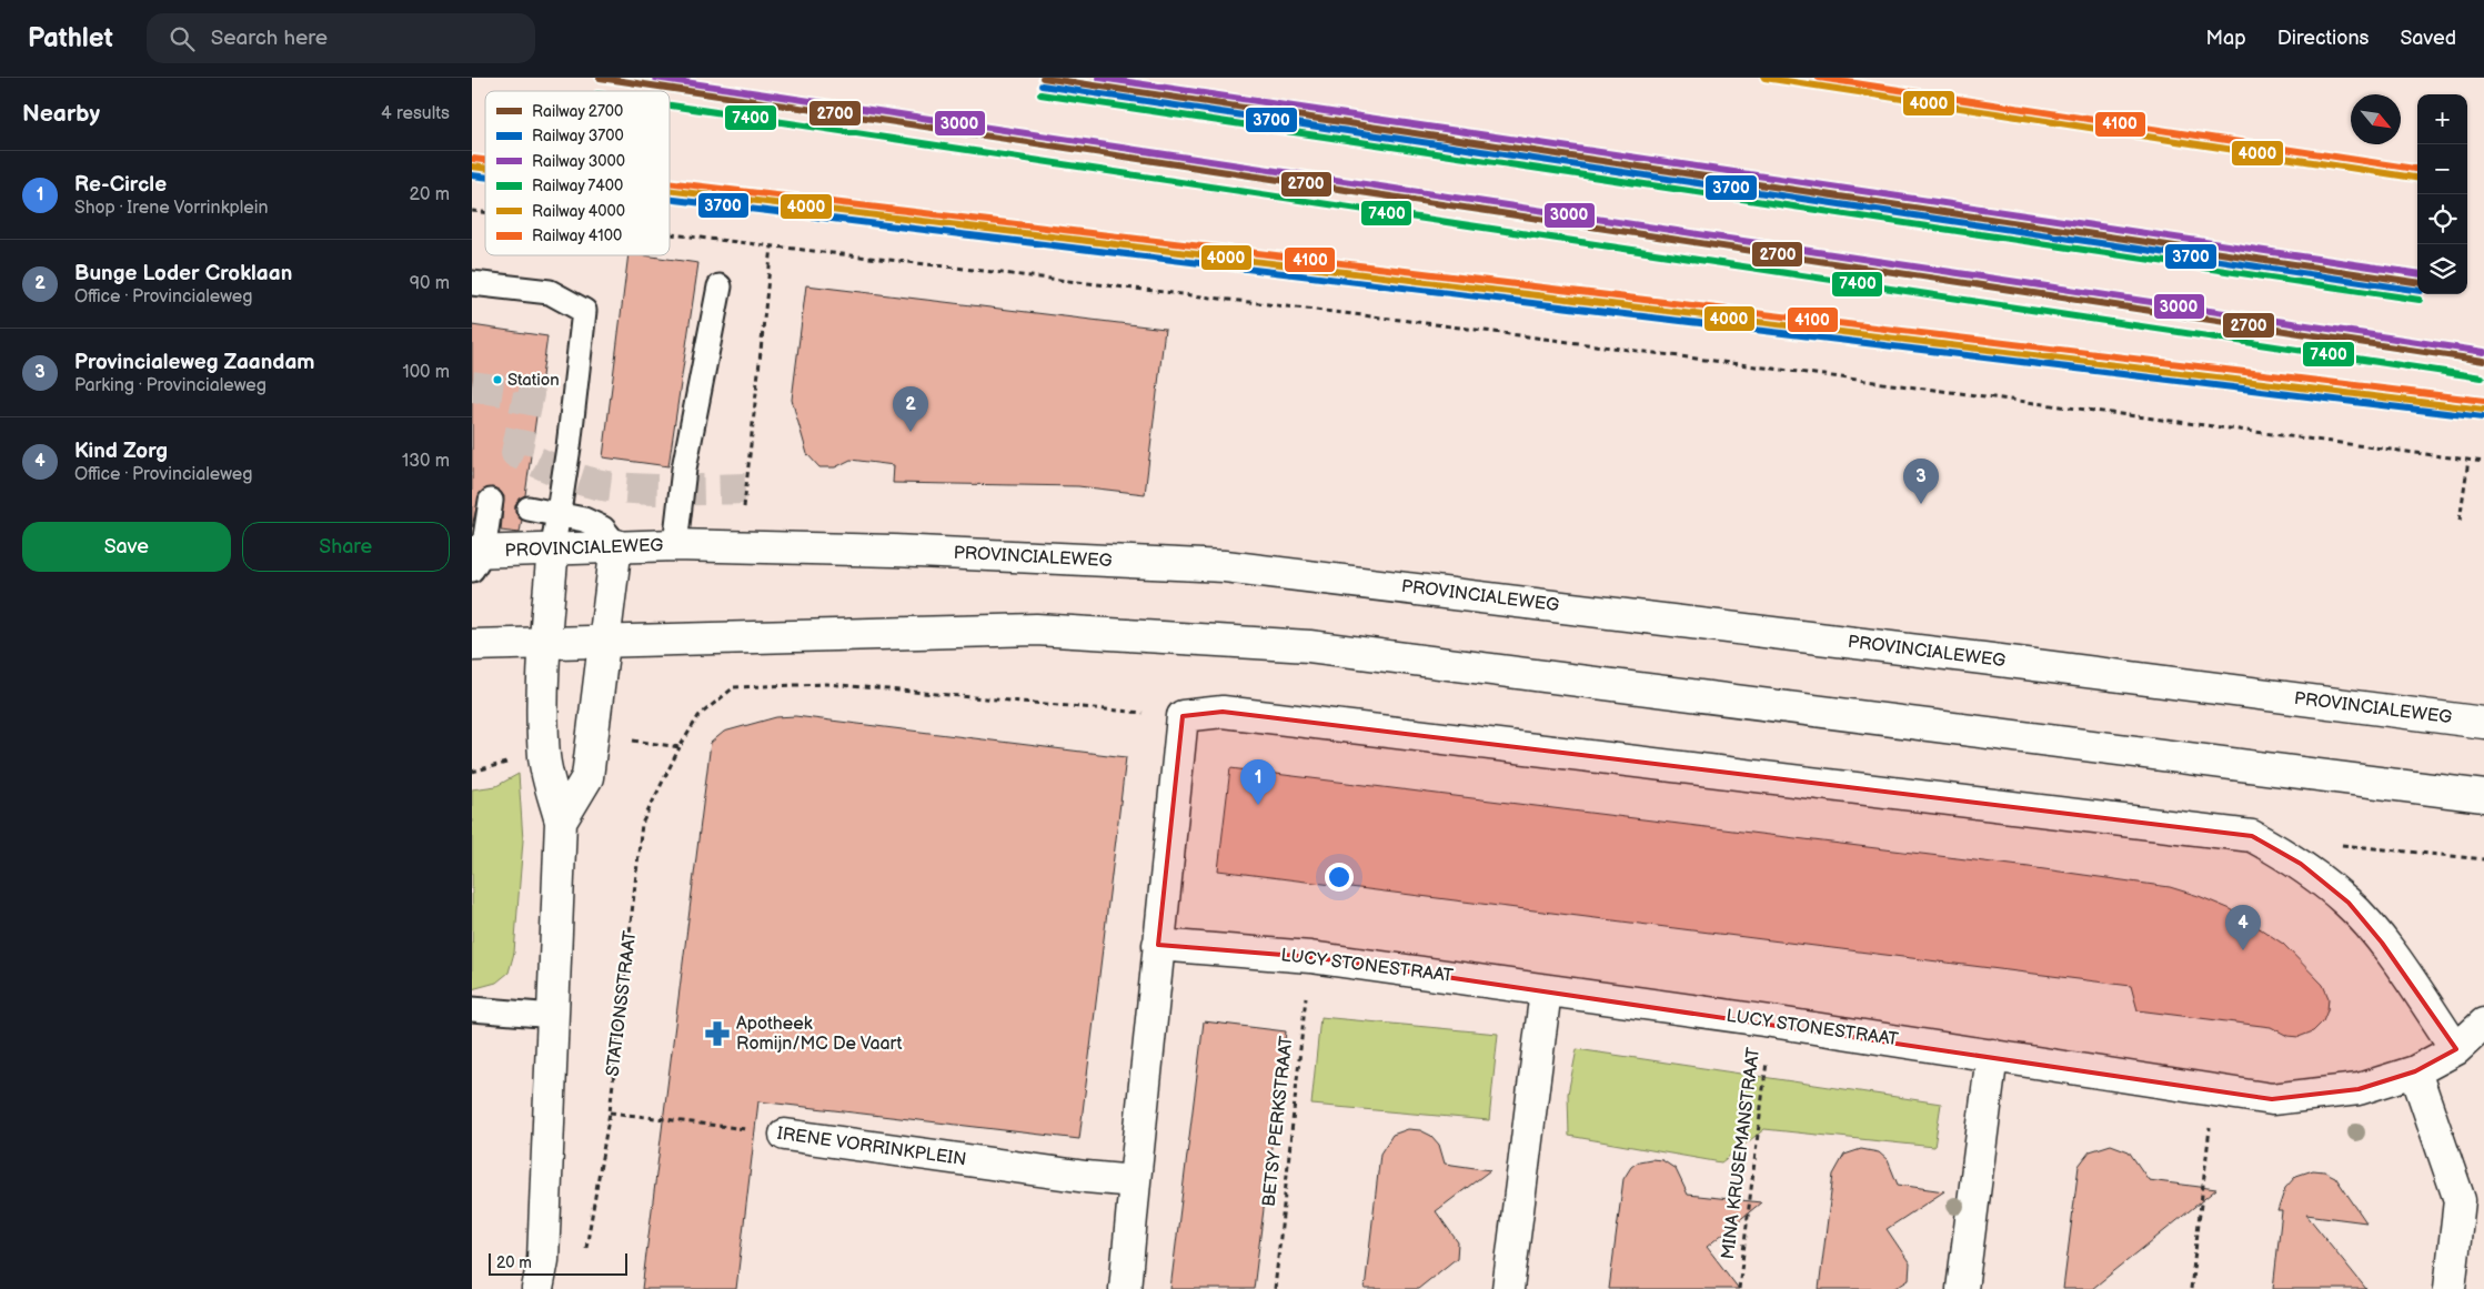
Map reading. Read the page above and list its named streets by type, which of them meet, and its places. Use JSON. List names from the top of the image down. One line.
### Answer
{"streets":{"street":["PROVINCIALEWEG","LUCY STONESTRAAT","IRENE VORRINKPLEIN"],"path":["STATIONSSTRAAT","BETSY PERKSTRAAT","MINA KRUSEMANSTRAAT"]},"crossings":[["LUCY STONESTRAAT","BETSY PERKSTRAAT"],["LUCY STONESTRAAT","MINA KRUSEMANSTRAAT"],["STATIONSSTRAAT","IRENE VORRINKPLEIN"]],"places":{"other":["Station"],"pharmacy":["Apotheek Romijn/MC De Vaart"]},"lines":["rail line 2700","rail line 3000","rail line 4000","rail line 4100","rail line 3700","rail line 7400"],"legend":["Railway 2700","Railway 3700","Railway 3000","Railway 7400","Railway 4000","Railway 4100"],"scale_bar":"20 m","north":"bottom right","page":{"header":"Pathlet","search":"Search here","nav":["Map","Directions","Saved"],"heading":["Nearby","4 results"],"map_buttons":["+","−"],"list":[{"mark":"1","name":"Re-Circle","note":"Shop · Irene Vorrinkplein","value":"20 m"},{"mark":"2","name":"Bunge Loder Croklaan","note":"Office · Provincialeweg","value":"90 m"},{"mark":"3","name":"Provincialeweg Zaandam","note":"Parking · Provincialeweg","value":"100 m"},{"mark":"4","name":"Kind Zorg","note":"Office · Provincialeweg","value":"130 m"}],"pins":["2","3","1","4"],"buttons":["Save","Share"],"scale":"20 m"}}
